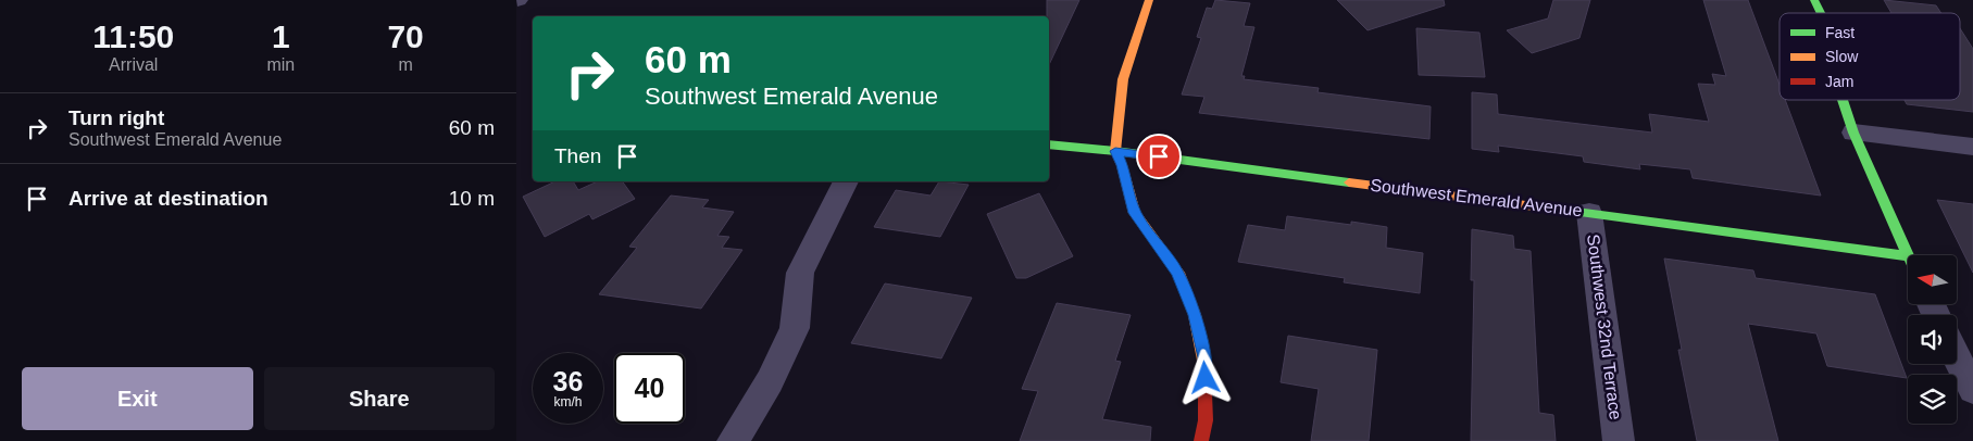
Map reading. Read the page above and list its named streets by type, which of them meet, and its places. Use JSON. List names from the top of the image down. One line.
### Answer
{"streets":{"street":["Southwest Emerald Avenue","Southwest 32nd Terrace"]},"crossings":[["Southwest Emerald Avenue","Southwest 32nd Terrace"]],"legend":["Fast","Slow","Jam"],"north":"left","page":{"eta":["11:50","Arrival","1","min","70","m"],"turn":["60 m","Southwest Emerald Avenue"],"list":[{"name":"Turn right","note":"Southwest Emerald Avenue","value":"60 m"},{"name":"Arrive at destination","value":"10 m"}],"then":"Then","speed":"36 km/h","limit":"40","buttons":["Exit","Share"]}}
